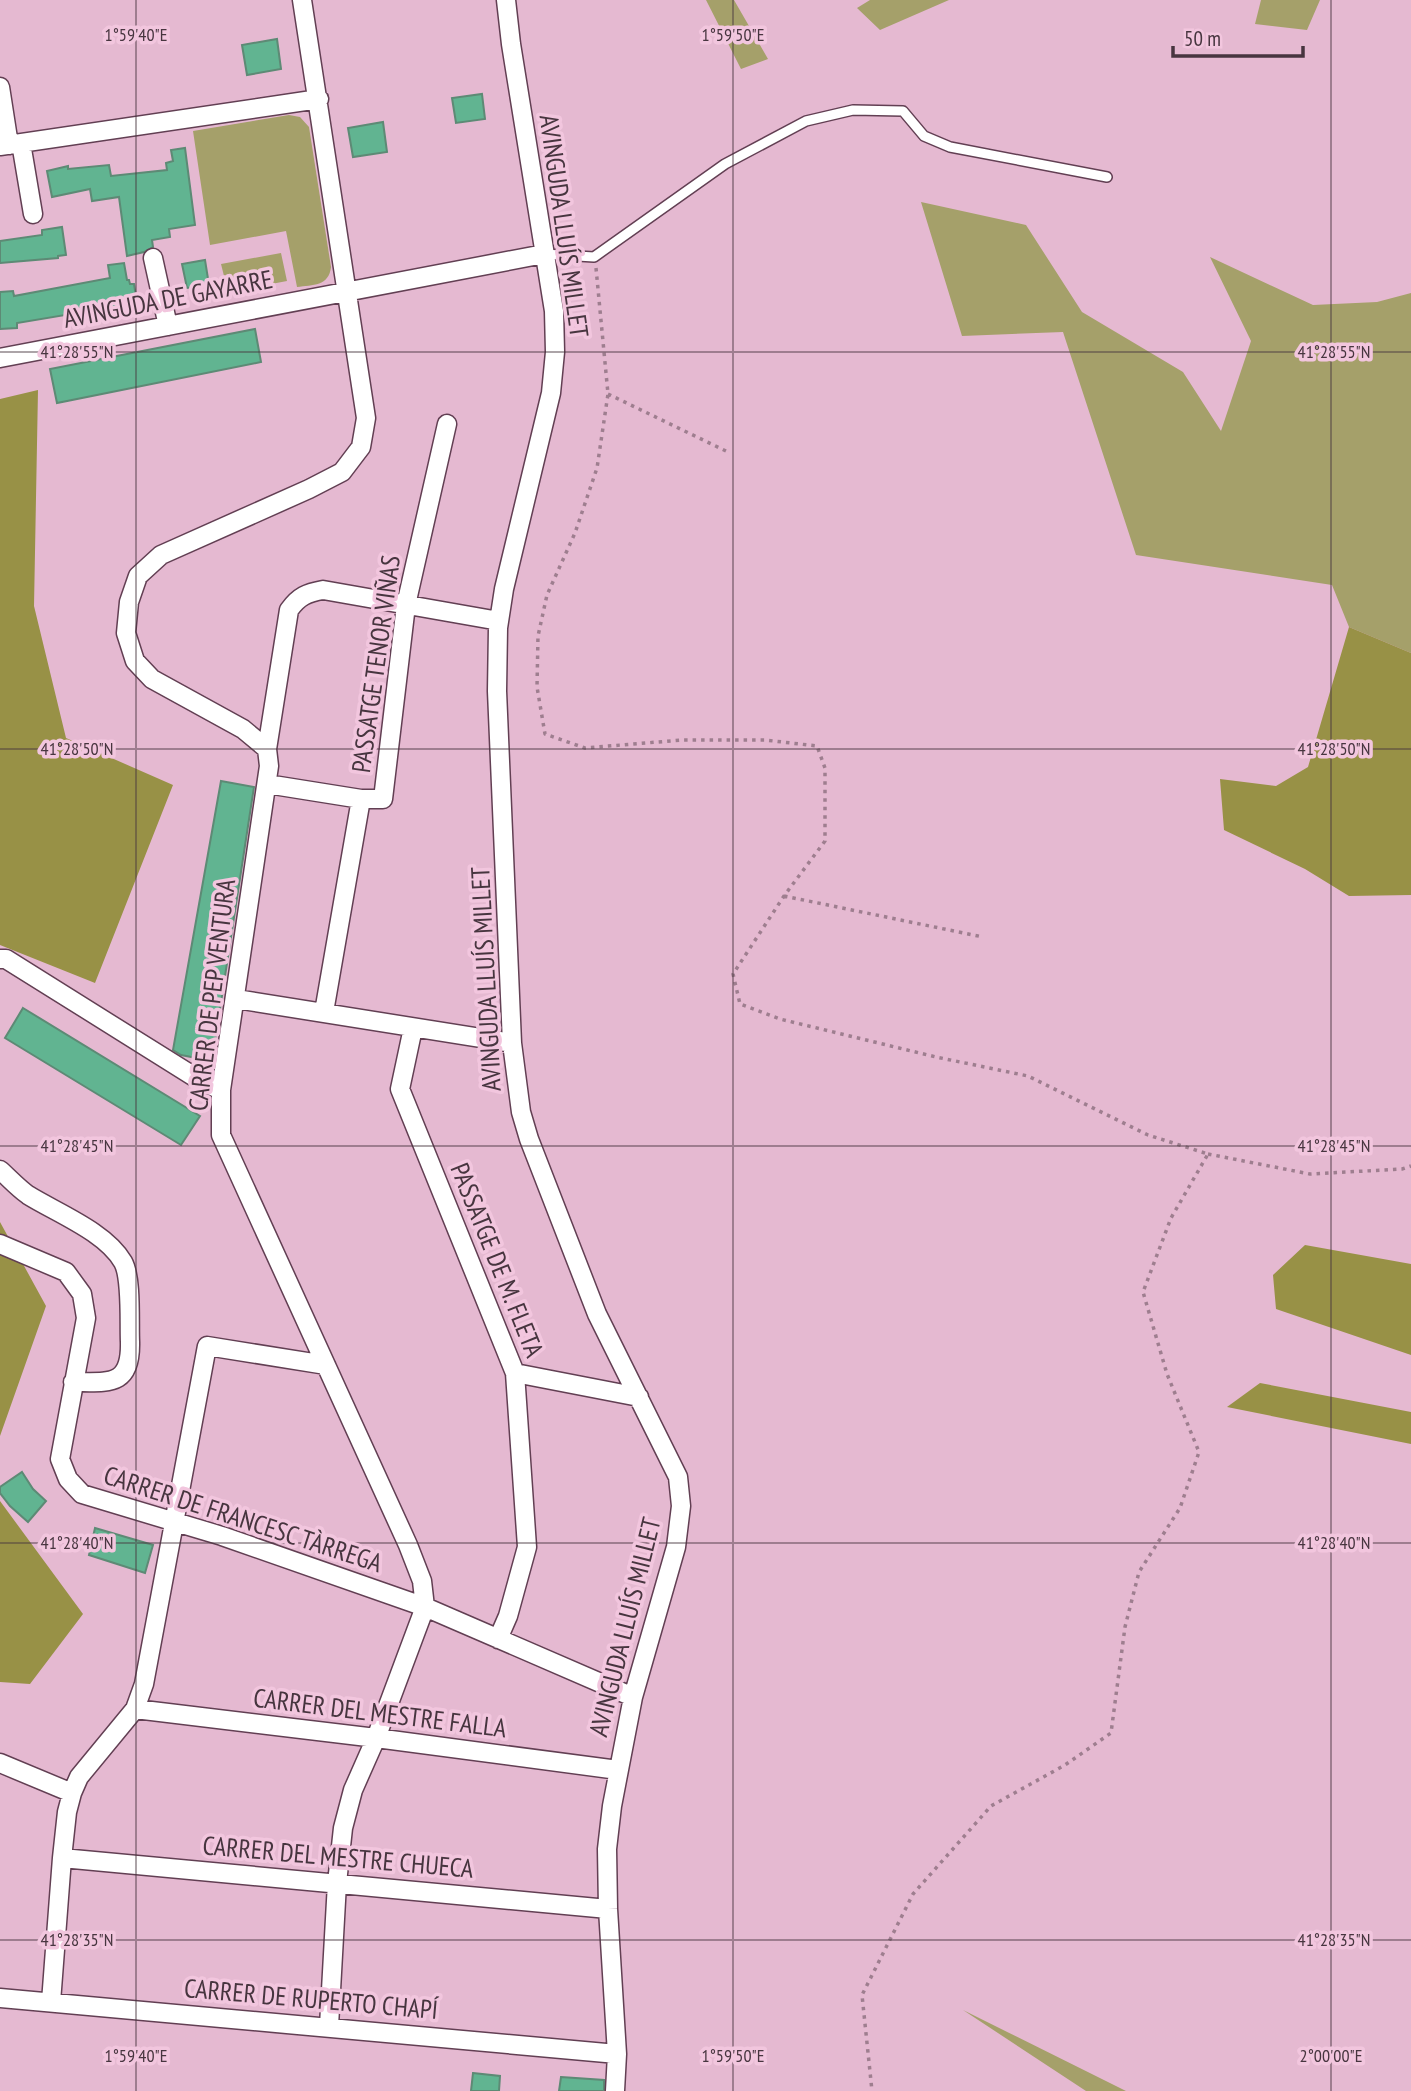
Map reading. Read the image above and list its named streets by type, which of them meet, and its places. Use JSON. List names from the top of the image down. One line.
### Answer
{"streets":{"street":["AVINGUDA LLUÍS MILLET","AVINGUDA DE GAYARRE","PASSATGE TENOR VIÑAS","CARRER DE PEP VENTURA","PASSATGE DE M. FLETA","CARRER DE FRANCESC TÀRREGA","CARRER DEL MESTRE FALLA","CARRER DEL MESTRE CHUECA","CARRER DE RUPERTO CHAPÍ"]},"crossings":[["AVINGUDA LLUÍS MILLET","CARRER DE PEP VENTURA"],["AVINGUDA LLUÍS MILLET","CARRER DE FRANCESC TÀRREGA"],["AVINGUDA LLUÍS MILLET","CARRER DEL MESTRE FALLA"],["AVINGUDA LLUÍS MILLET","CARRER DEL MESTRE CHUECA"],["AVINGUDA LLUÍS MILLET","CARRER DE RUPERTO CHAPÍ"],["PASSATGE TENOR VIÑAS","CARRER DE PEP VENTURA"],["CARRER DE PEP VENTURA","CARRER DE FRANCESC TÀRREGA"],["PASSATGE DE M. FLETA","CARRER DE FRANCESC TÀRREGA"]],"scale_bar":"50 m","coordinates":["1°59'40\"E","1°59'50\"E","41°28'55\"N","41°28'50\"N","41°28'45\"N","41°28'40\"N","41°28'35\"N","2°00'00\"E"]}
